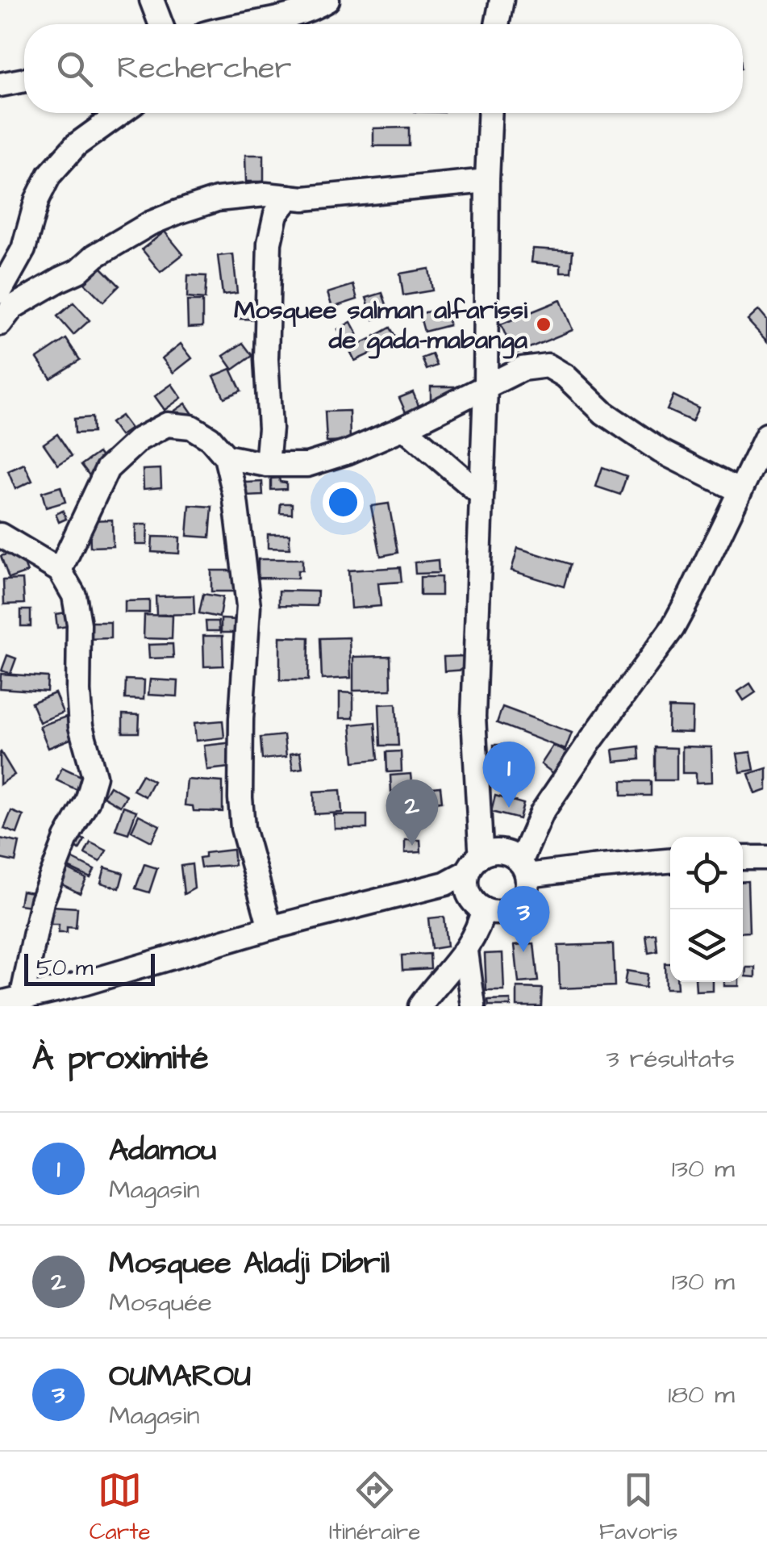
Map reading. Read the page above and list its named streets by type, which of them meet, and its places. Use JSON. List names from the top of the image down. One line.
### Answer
{"places":["Mosquee salman alfarissi de gada-mabanga"],"scale_bar":"50 m","page":{"search":"Rechercher","pins":["1","2","3"],"scale":"50 m","heading":["À proximité","3 résultats"],"list":[{"mark":"1","name":"Adamou","note":"Magasin","value":"130 m"},{"mark":"2","name":"Mosquee Aladji Dibril","note":"Mosquée","value":"130 m"},{"mark":"3","name":"OUMAROU","note":"Magasin","value":"180 m"}],"nav":["Carte","Itinéraire","Favoris"]}}
